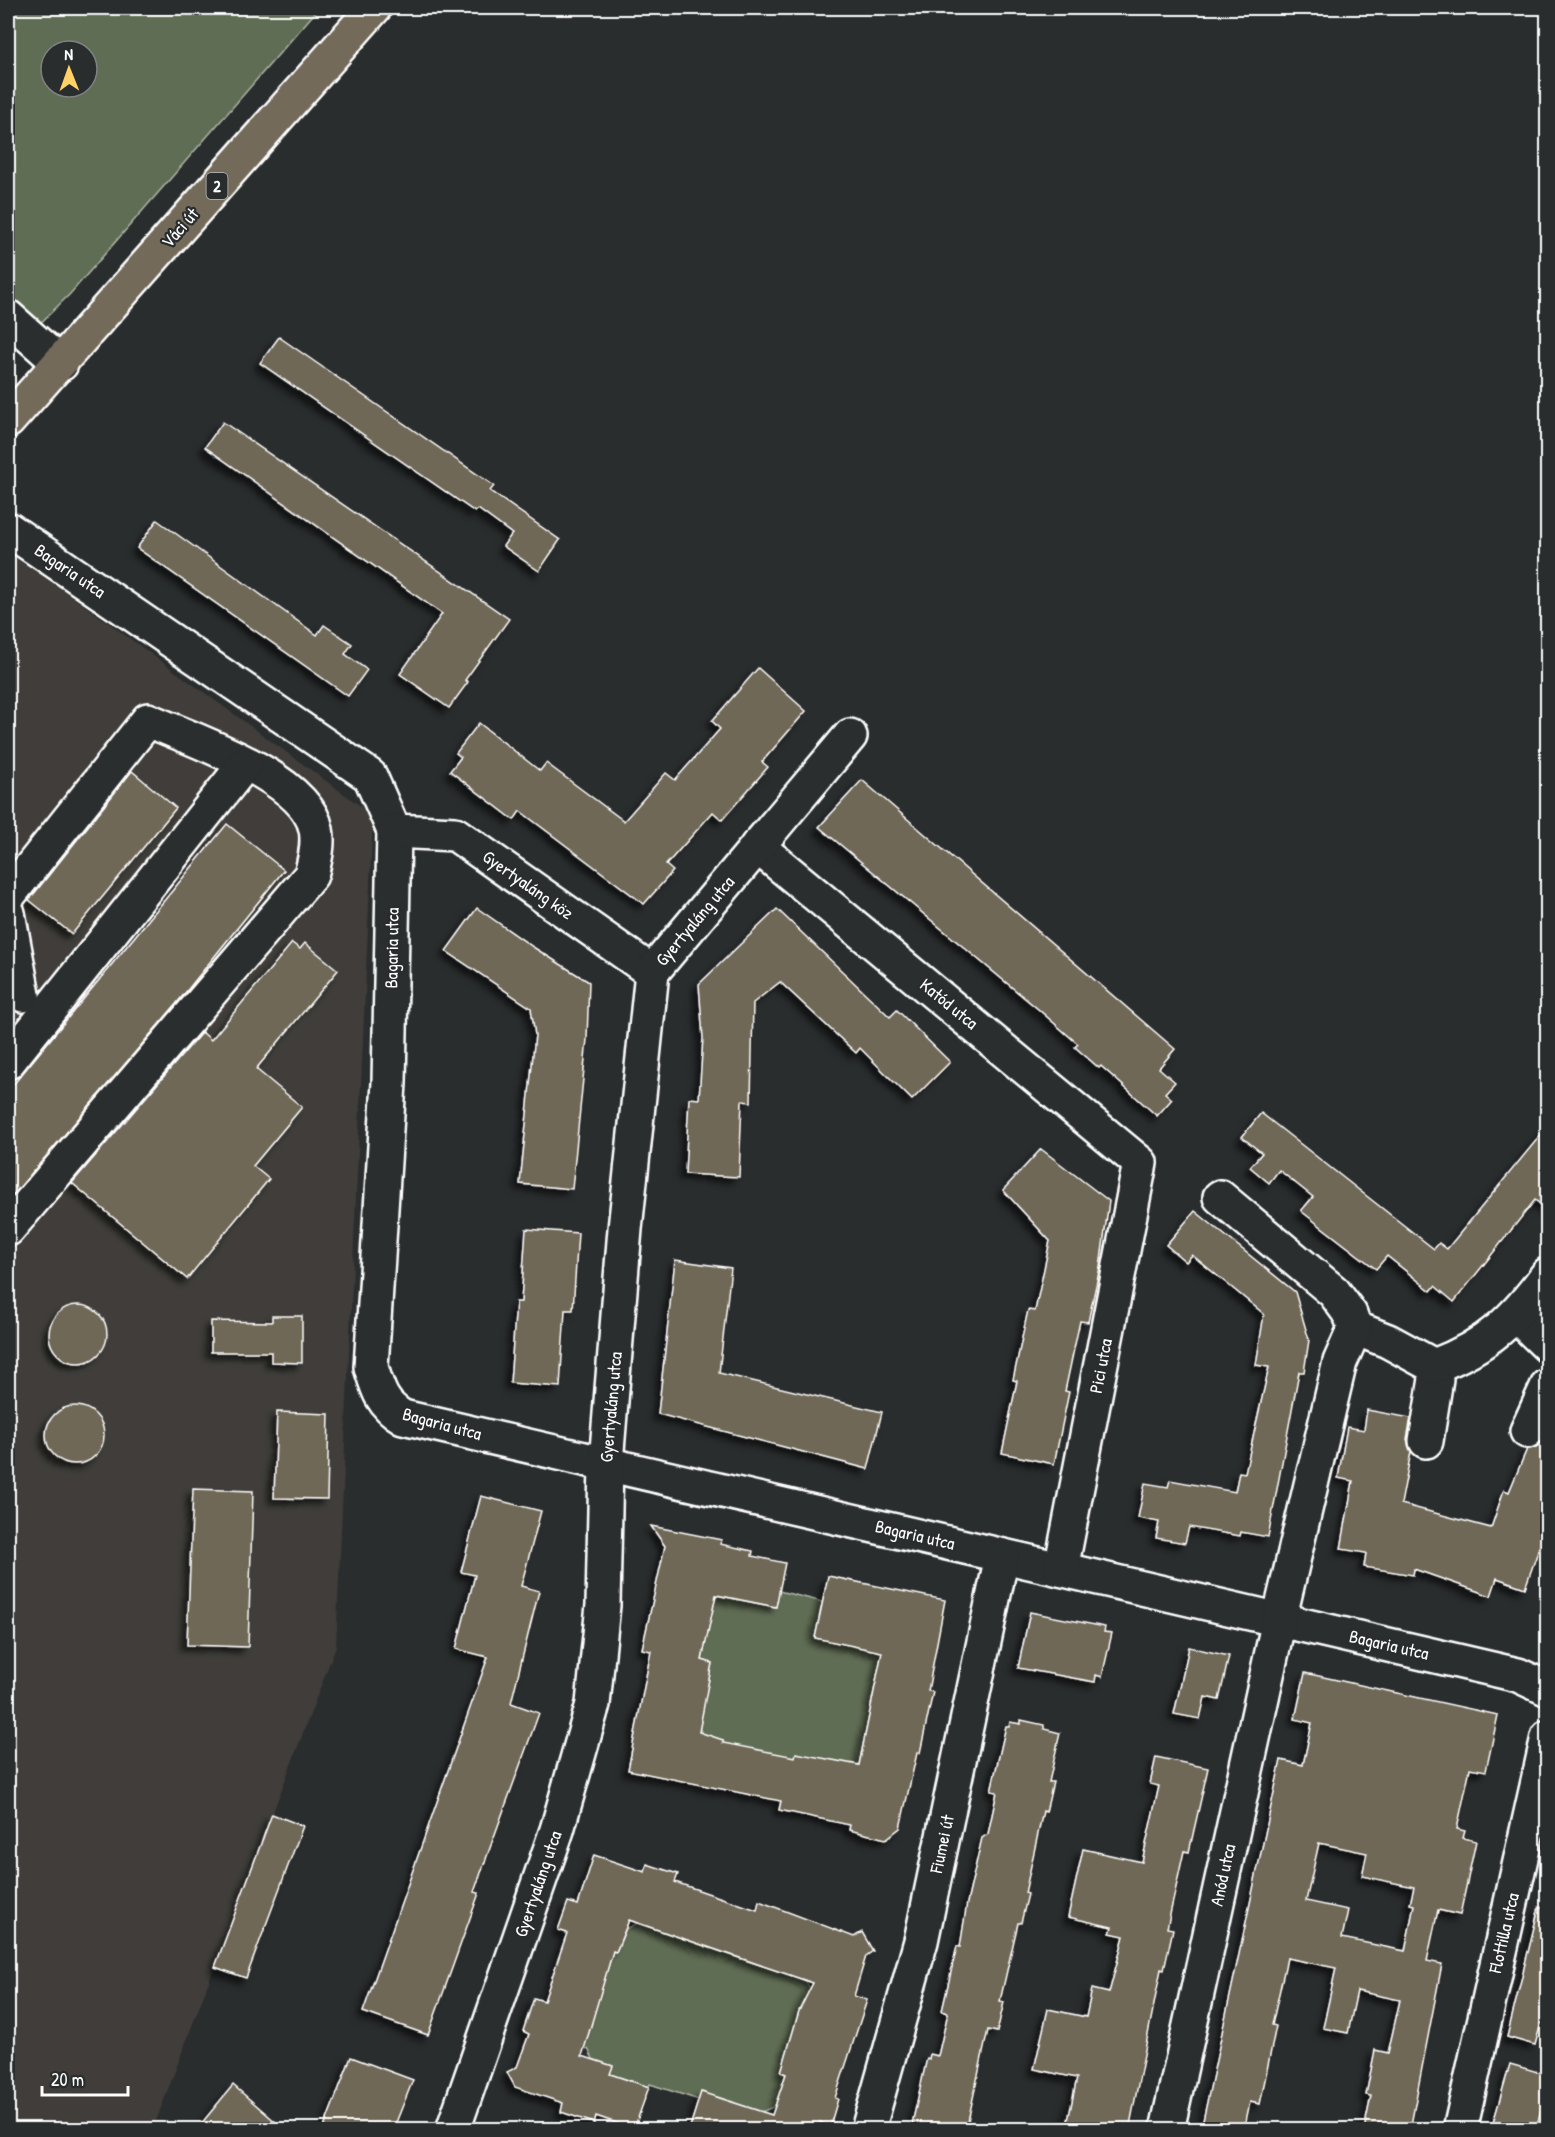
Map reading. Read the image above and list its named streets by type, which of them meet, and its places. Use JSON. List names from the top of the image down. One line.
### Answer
{"streets":{"main road":["2","Váci út"],"street":["Bagaria utca","Gyertyaláng köz","Gyertyaláng utca","Katód utca","Pici utca","Fiumei út","Anód utca","Flottilla utca"]},"crossings":[["Bagaria utca","Gyertyaláng köz"],["Bagaria utca","Gyertyaláng utca"],["Bagaria utca","Pici utca"],["Bagaria utca","Fiumei út"],["Bagaria utca","Anód utca"],["Gyertyaláng köz","Gyertyaláng utca"],["Gyertyaláng utca","Katód utca"],["Katód utca","Pici utca"]],"scale_bar":"20 m","north":"top"}
